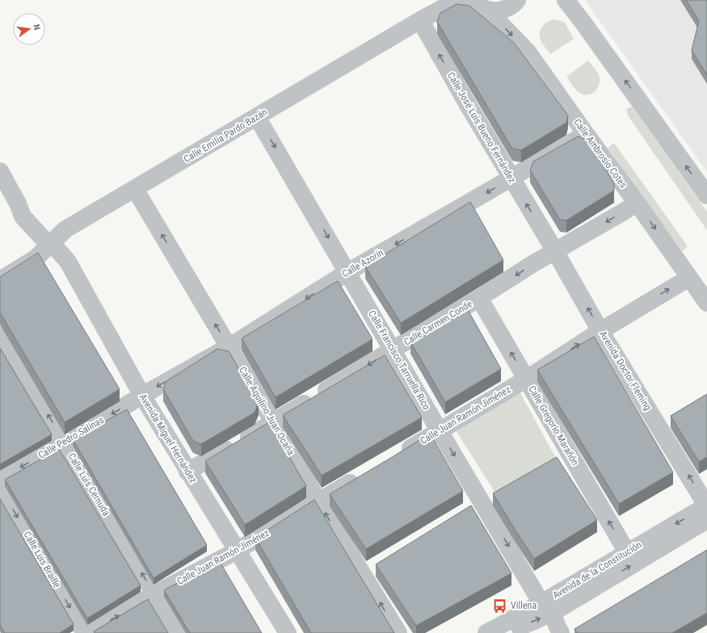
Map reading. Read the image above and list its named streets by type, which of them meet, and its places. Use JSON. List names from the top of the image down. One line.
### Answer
{"streets":{"street":["Calle José Luis Bueno Fernández","Calle Emilia Pardo Bazán","Calle Ambrosio Cotes","Calle Azorín","Calle Carmen Conde","Calle Francisco Tarruella Rico","Avenida Doctor Fleming","Calle Aquilino Juan Ocaña","Calle Juan Ramón Jiménez","Calle Gregorio Marañón","Calle Pedro Salinas","Avenida Miguel Hernández","Calle Luis Cernuda","Calle Luis Braille","Avenida de la Constitución"]},"crossings":[["Calle José Luis Bueno Fernández","Calle Emilia Pardo Bazán"],["Calle José Luis Bueno Fernández","Calle Azorín"],["Calle José Luis Bueno Fernández","Avenida Doctor Fleming"],["Calle Emilia Pardo Bazán","Calle Francisco Tarruella Rico"],["Calle Emilia Pardo Bazán","Calle Aquilino Juan Ocaña"],["Calle Emilia Pardo Bazán","Avenida Miguel Hernández"],["Calle Ambrosio Cotes","Calle Azorín"],["Calle Ambrosio Cotes","Calle Carmen Conde"],["Calle Ambrosio Cotes","Calle Juan Ramón Jiménez"],["Calle Azorín","Calle Francisco Tarruella Rico"],["Calle Azorín","Calle Aquilino Juan Ocaña"],["Calle Azorín","Calle Pedro Salinas"],["Calle Azorín","Avenida Miguel Hernández"],["Calle Carmen Conde","Calle Francisco Tarruella Rico"],["Calle Carmen Conde","Avenida Doctor Fleming"],["Calle Carmen Conde","Calle Aquilino Juan Ocaña"],["Calle Carmen Conde","Calle Gregorio Marañón"],["Calle Carmen Conde","Avenida Miguel Hernández"],["Calle Francisco Tarruella Rico","Calle Juan Ramón Jiménez"],["Calle Francisco Tarruella Rico","Avenida de la Constitución"],["Avenida Doctor Fleming","Calle Juan Ramón Jiménez"],["Avenida Doctor Fleming","Avenida de la Constitución"],["Calle Aquilino Juan Ocaña","Calle Juan Ramón Jiménez"],["Calle Juan Ramón Jiménez","Calle Gregorio Marañón"],["Calle Juan Ramón Jiménez","Avenida Miguel Hernández"],["Calle Juan Ramón Jiménez","Calle Luis Cernuda"],["Calle Gregorio Marañón","Avenida de la Constitución"],["Calle Pedro Salinas","Avenida Miguel Hernández"],["Calle Pedro Salinas","Calle Luis Cernuda"]],"one_way":["Calle Azorín","Calle Carmen Conde","Calle Francisco Tarruella Rico","Avenida Doctor Fleming","Calle Aquilino Juan Ocaña","Calle Juan Ramón Jiménez","Calle Gregorio Marañón","Calle Pedro Salinas","Calle Luis Cernuda","Calle Luis Braille"],"places":{"bus stop":["Villena"]},"north":"right"}
